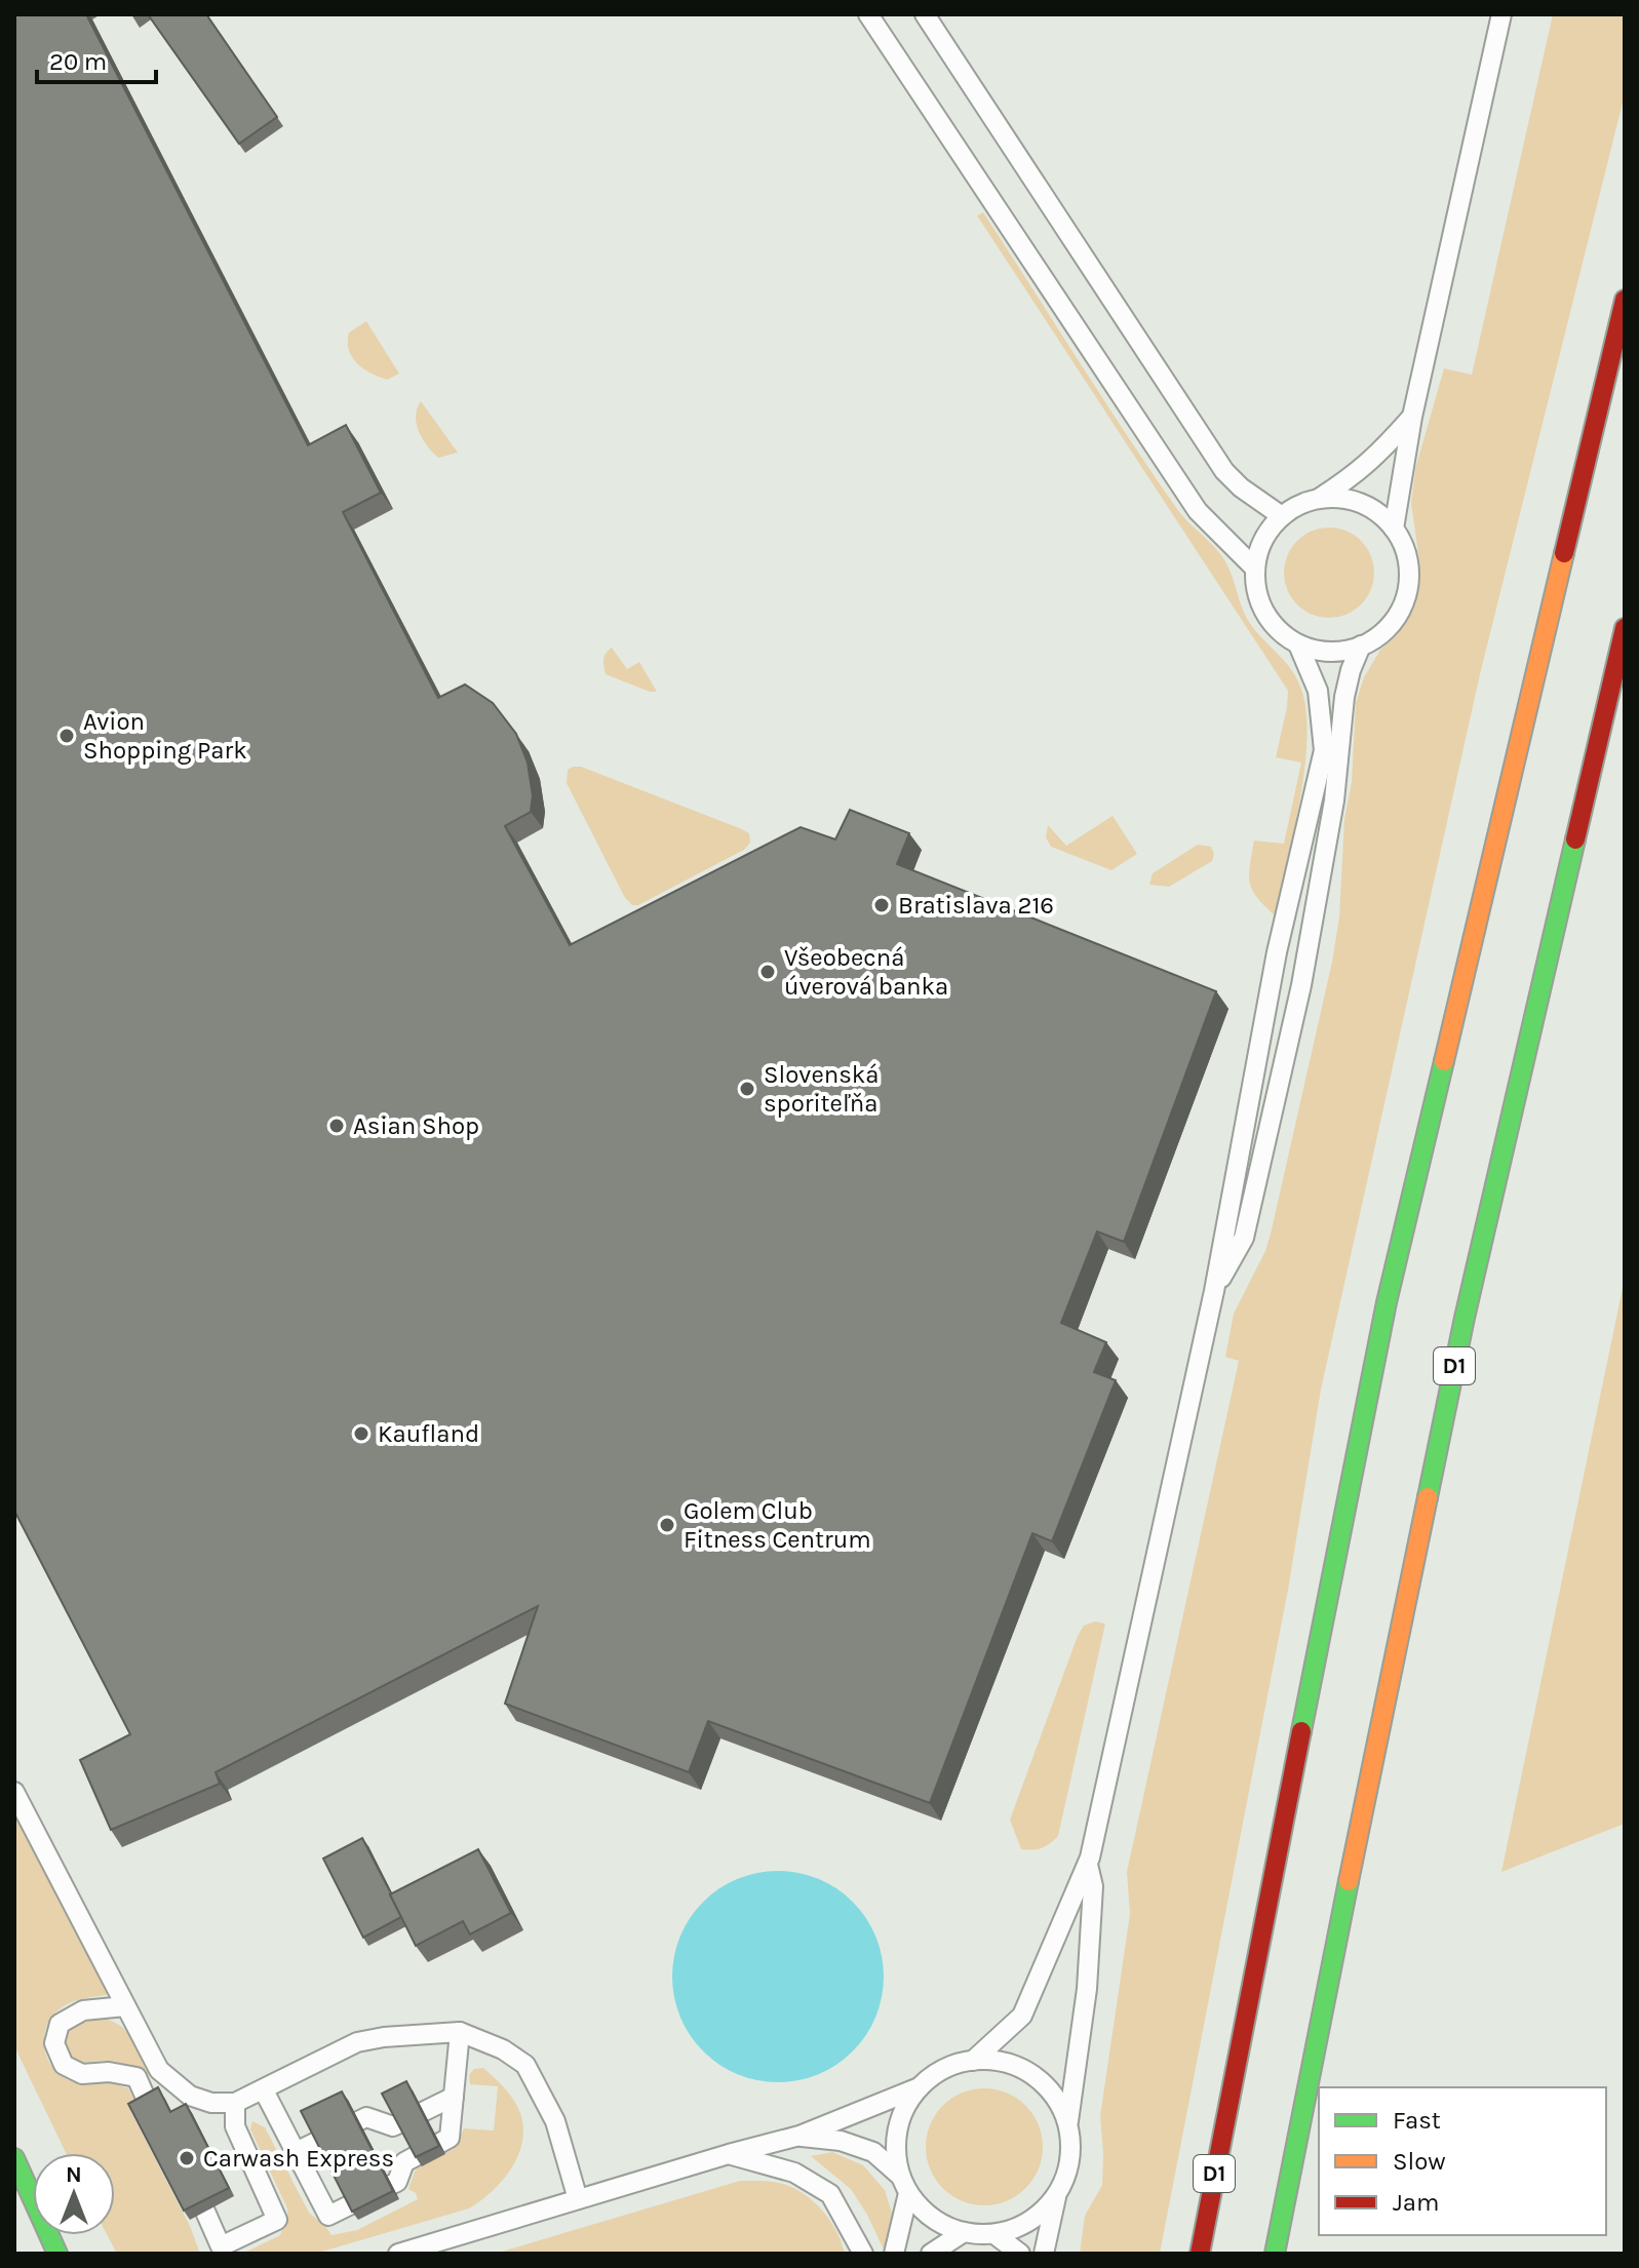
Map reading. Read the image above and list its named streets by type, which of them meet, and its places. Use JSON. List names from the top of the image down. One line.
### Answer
{"streets":{"main road":["D1"]},"places":["Avion Shopping Park","Bratislava 216","Všeobecná úverová banka","Slovenská sporiteľňa","Asian Shop","Kaufland","Golem Club Fitness Centrum","Carwash Express"],"legend":["Fast","Slow","Jam"],"scale_bar":"20 m","north":"top"}
